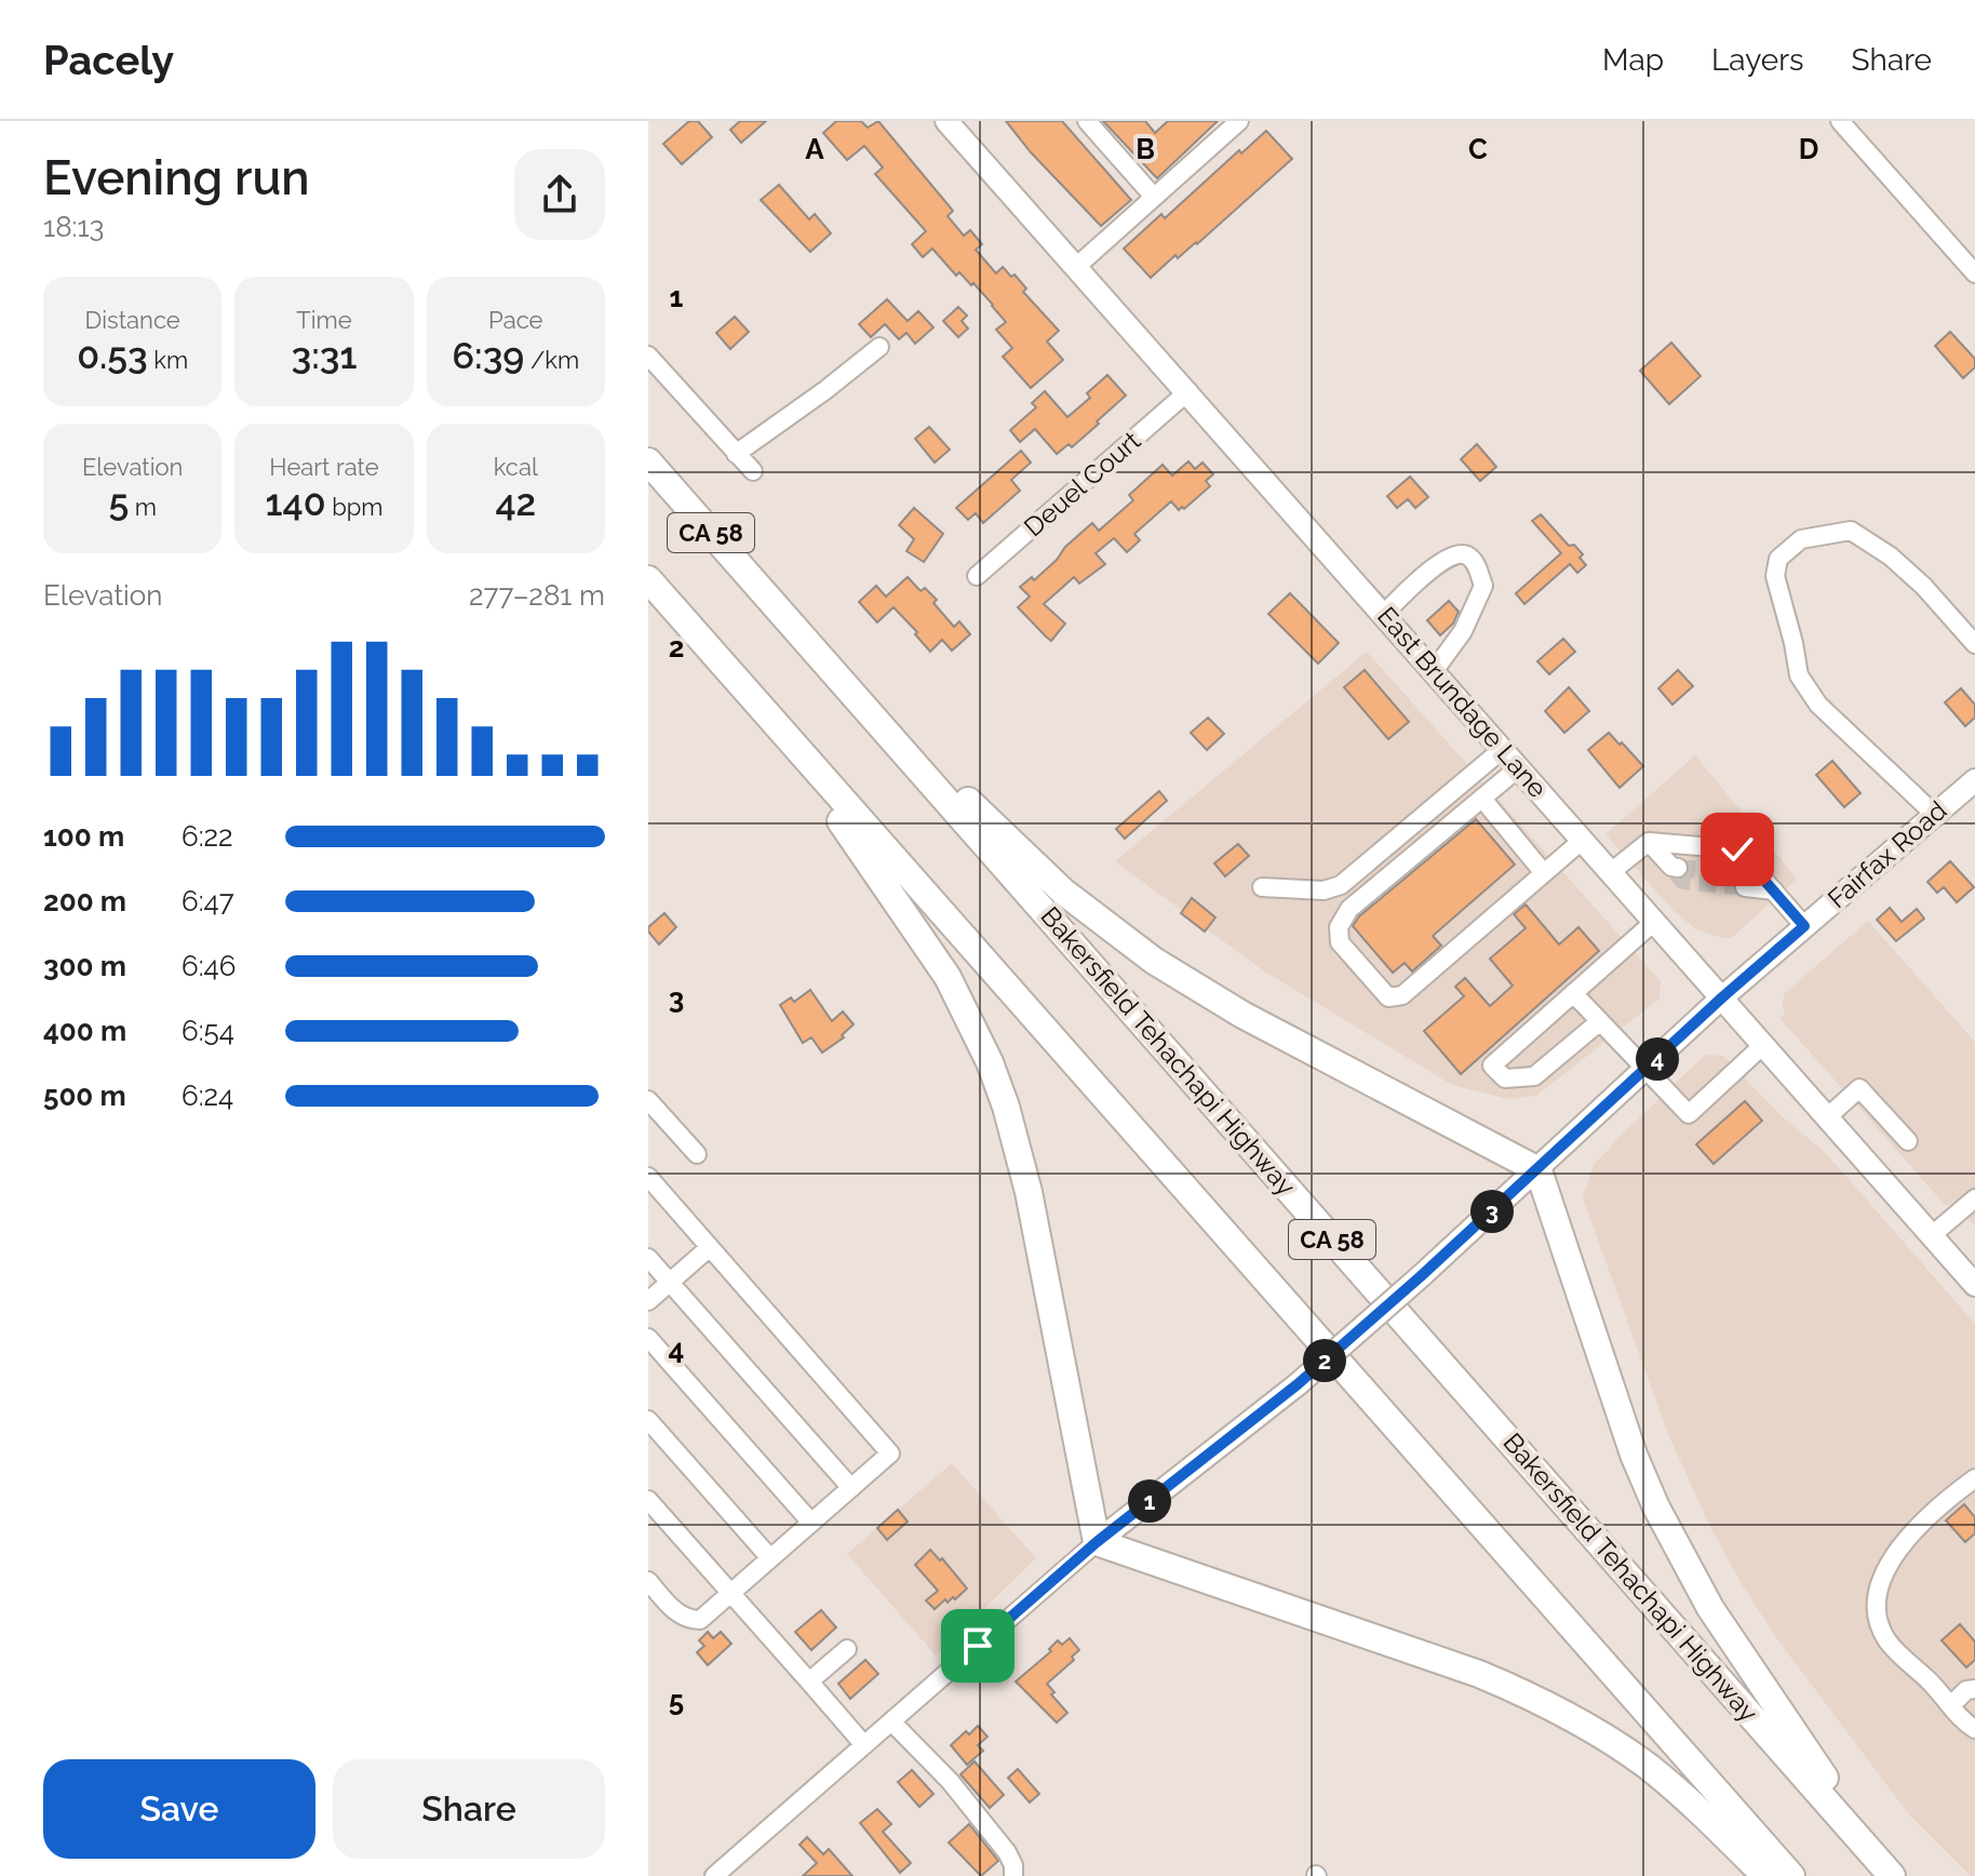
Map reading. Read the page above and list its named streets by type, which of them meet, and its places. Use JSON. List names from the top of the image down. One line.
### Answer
{"streets":{"highway":["CA 58","Bakersfield Tehachapi Highway"],"main road":["East Brundage Lane","Fairfax Road"],"street":["Deuel Court"]},"crossings":[["Deuel Court","East Brundage Lane"],["East Brundage Lane","Fairfax Road"]],"page":{"header":"Pacely","nav":["Map","Layers","Share"],"heading":["Evening run","18:13"],"stats":[["Distance","0.53 km"],["Time","3:31"],["Pace","6:39 /km"],["Elevation","5 m"],["Heart rate","140 bpm"],["kcal","42"]],"chart":["Elevation","277–281 m"],"list":[{"name":"100 m","note":"6:22"},{"name":"200 m","note":"6:47"},{"name":"300 m","note":"6:46"},{"name":"400 m","note":"6:54"},{"name":"500 m","note":"6:24"}],"pins":["4","3","2","1"],"buttons":["Save","Share"]},"grid":{"columns":["A","B","C","D"],"rows":["1","2","3","4","5"]}}
